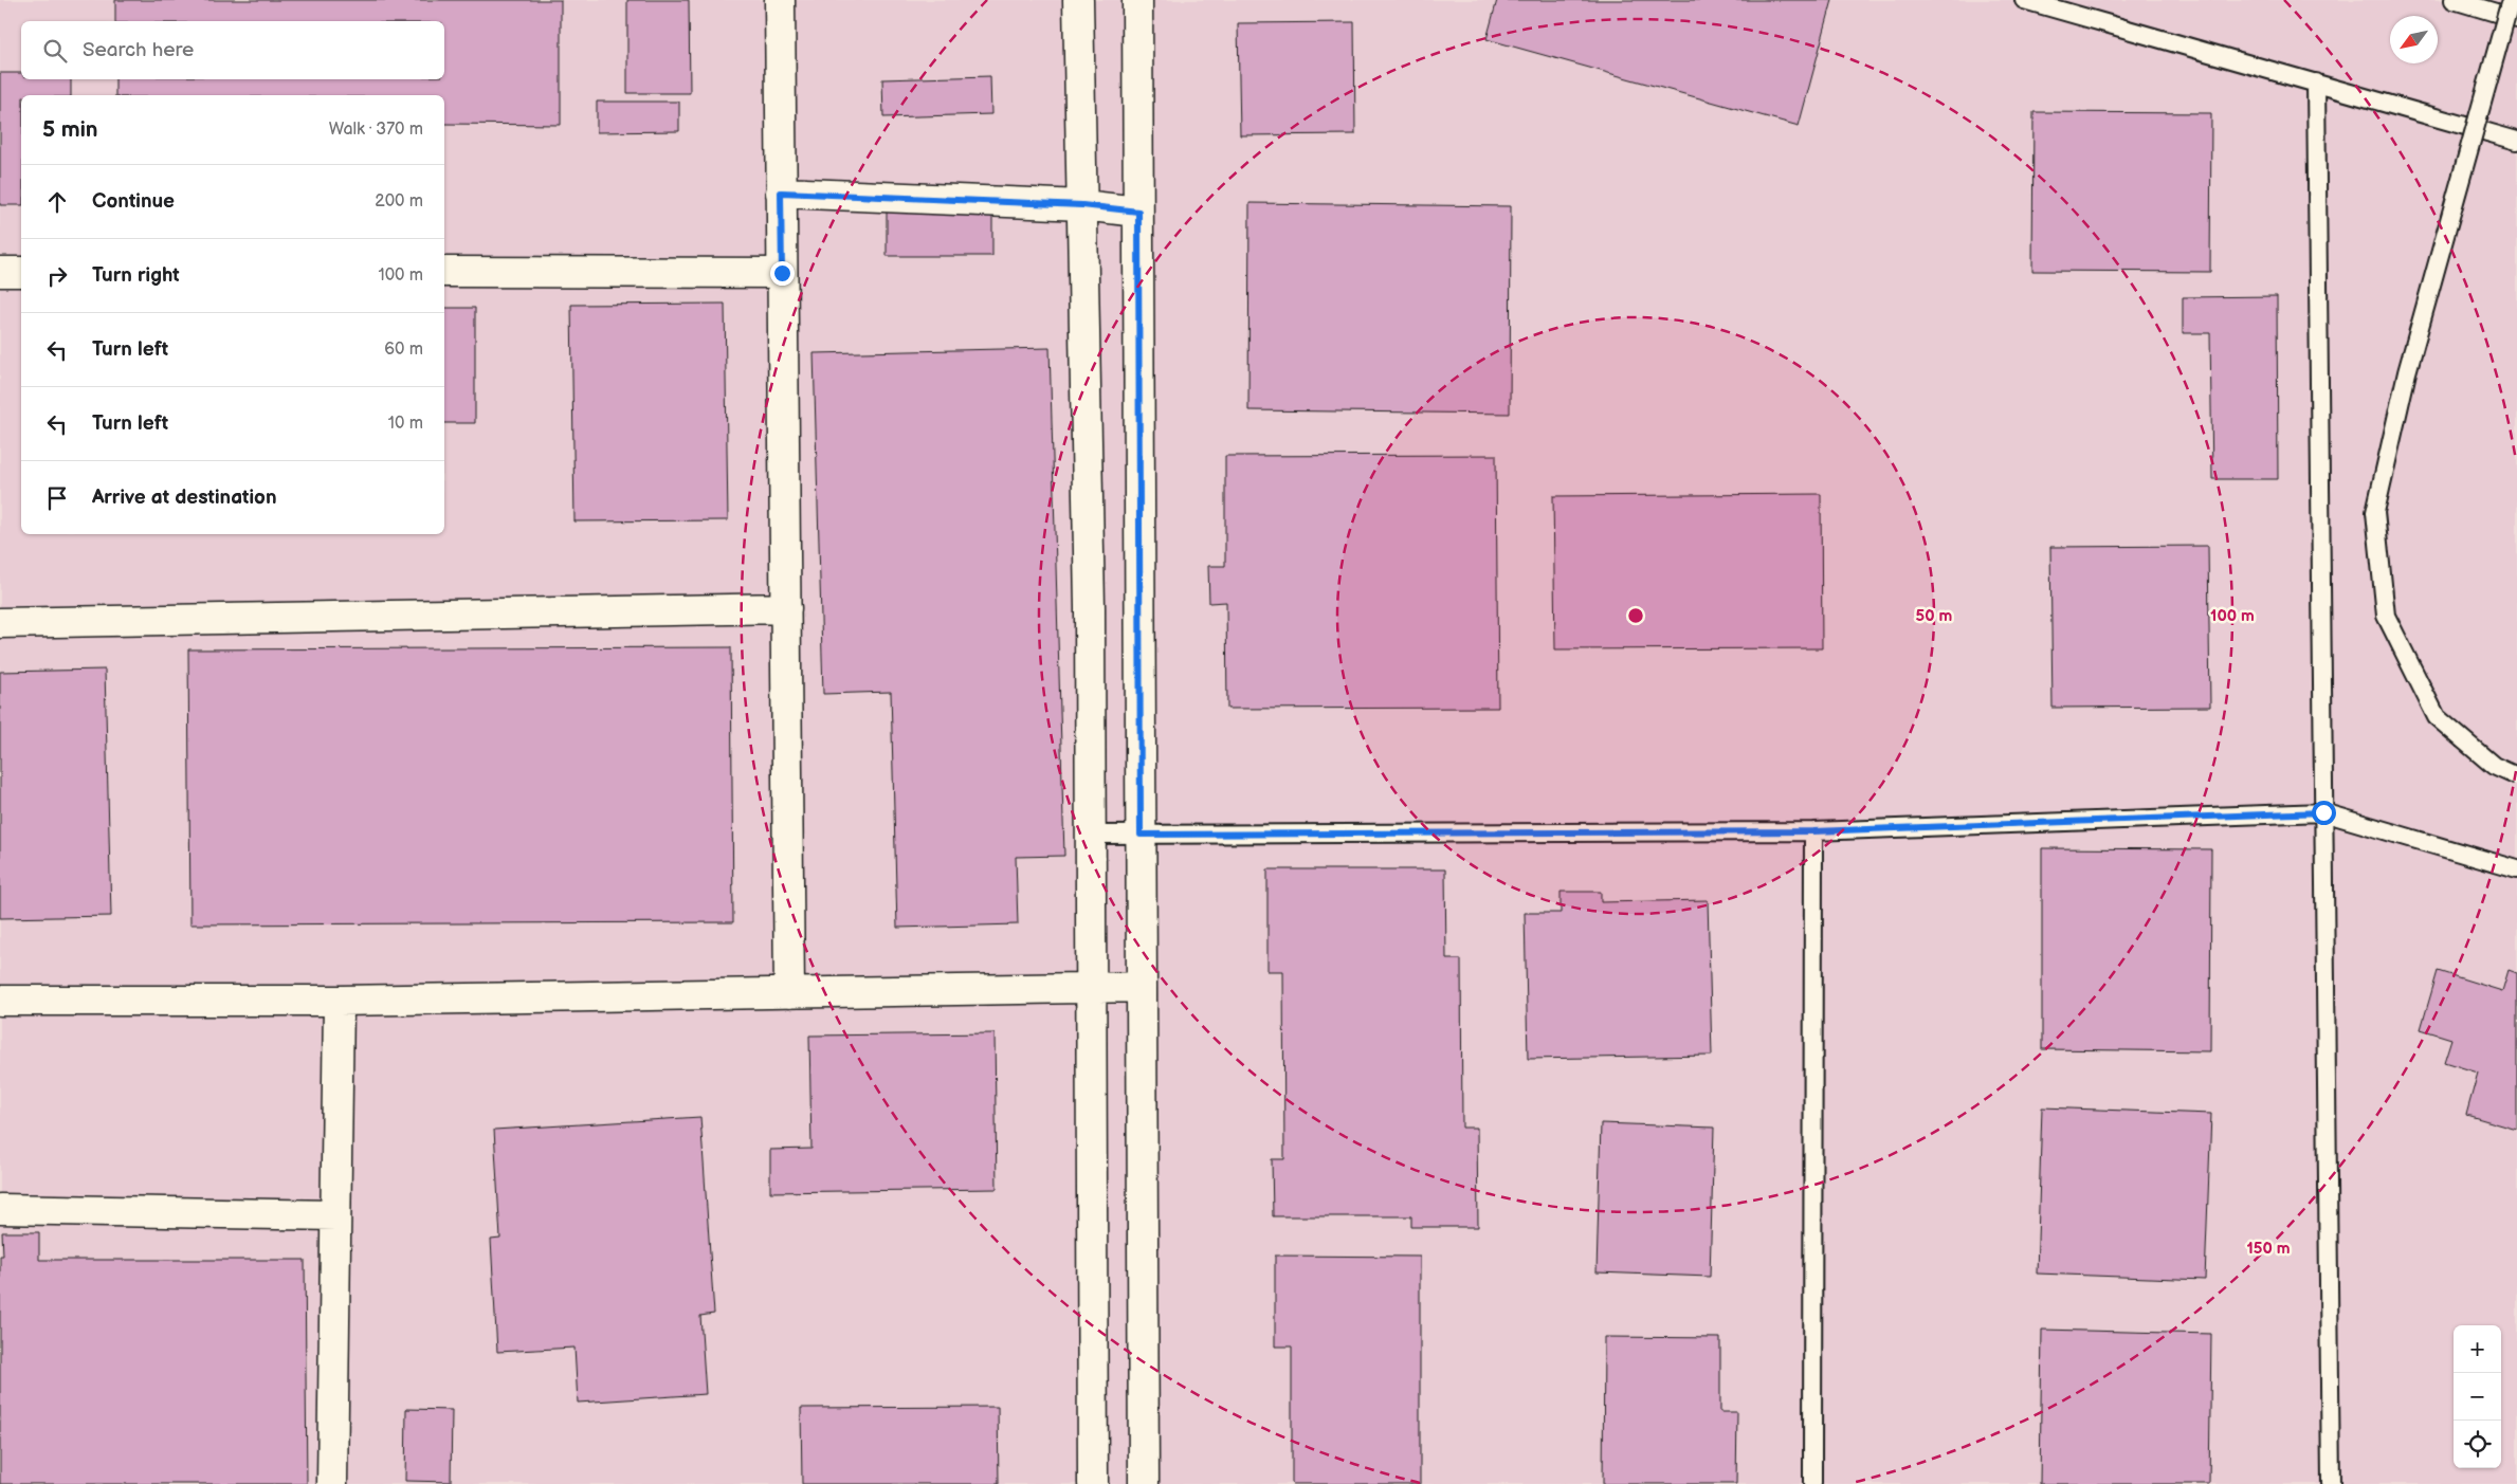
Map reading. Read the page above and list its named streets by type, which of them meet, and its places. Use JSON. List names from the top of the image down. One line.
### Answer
{"north":"bottom left","page":{"search":"Search here","heading":["5 min","Walk · 370 m"],"list":[["Continue","200 m"],["Turn right","100 m"],["Turn left","60 m"],["Turn left","10 m"],"Arrive at destination"],"map_buttons":["+","−"]},"rings":["50 m","100 m","150 m"]}
